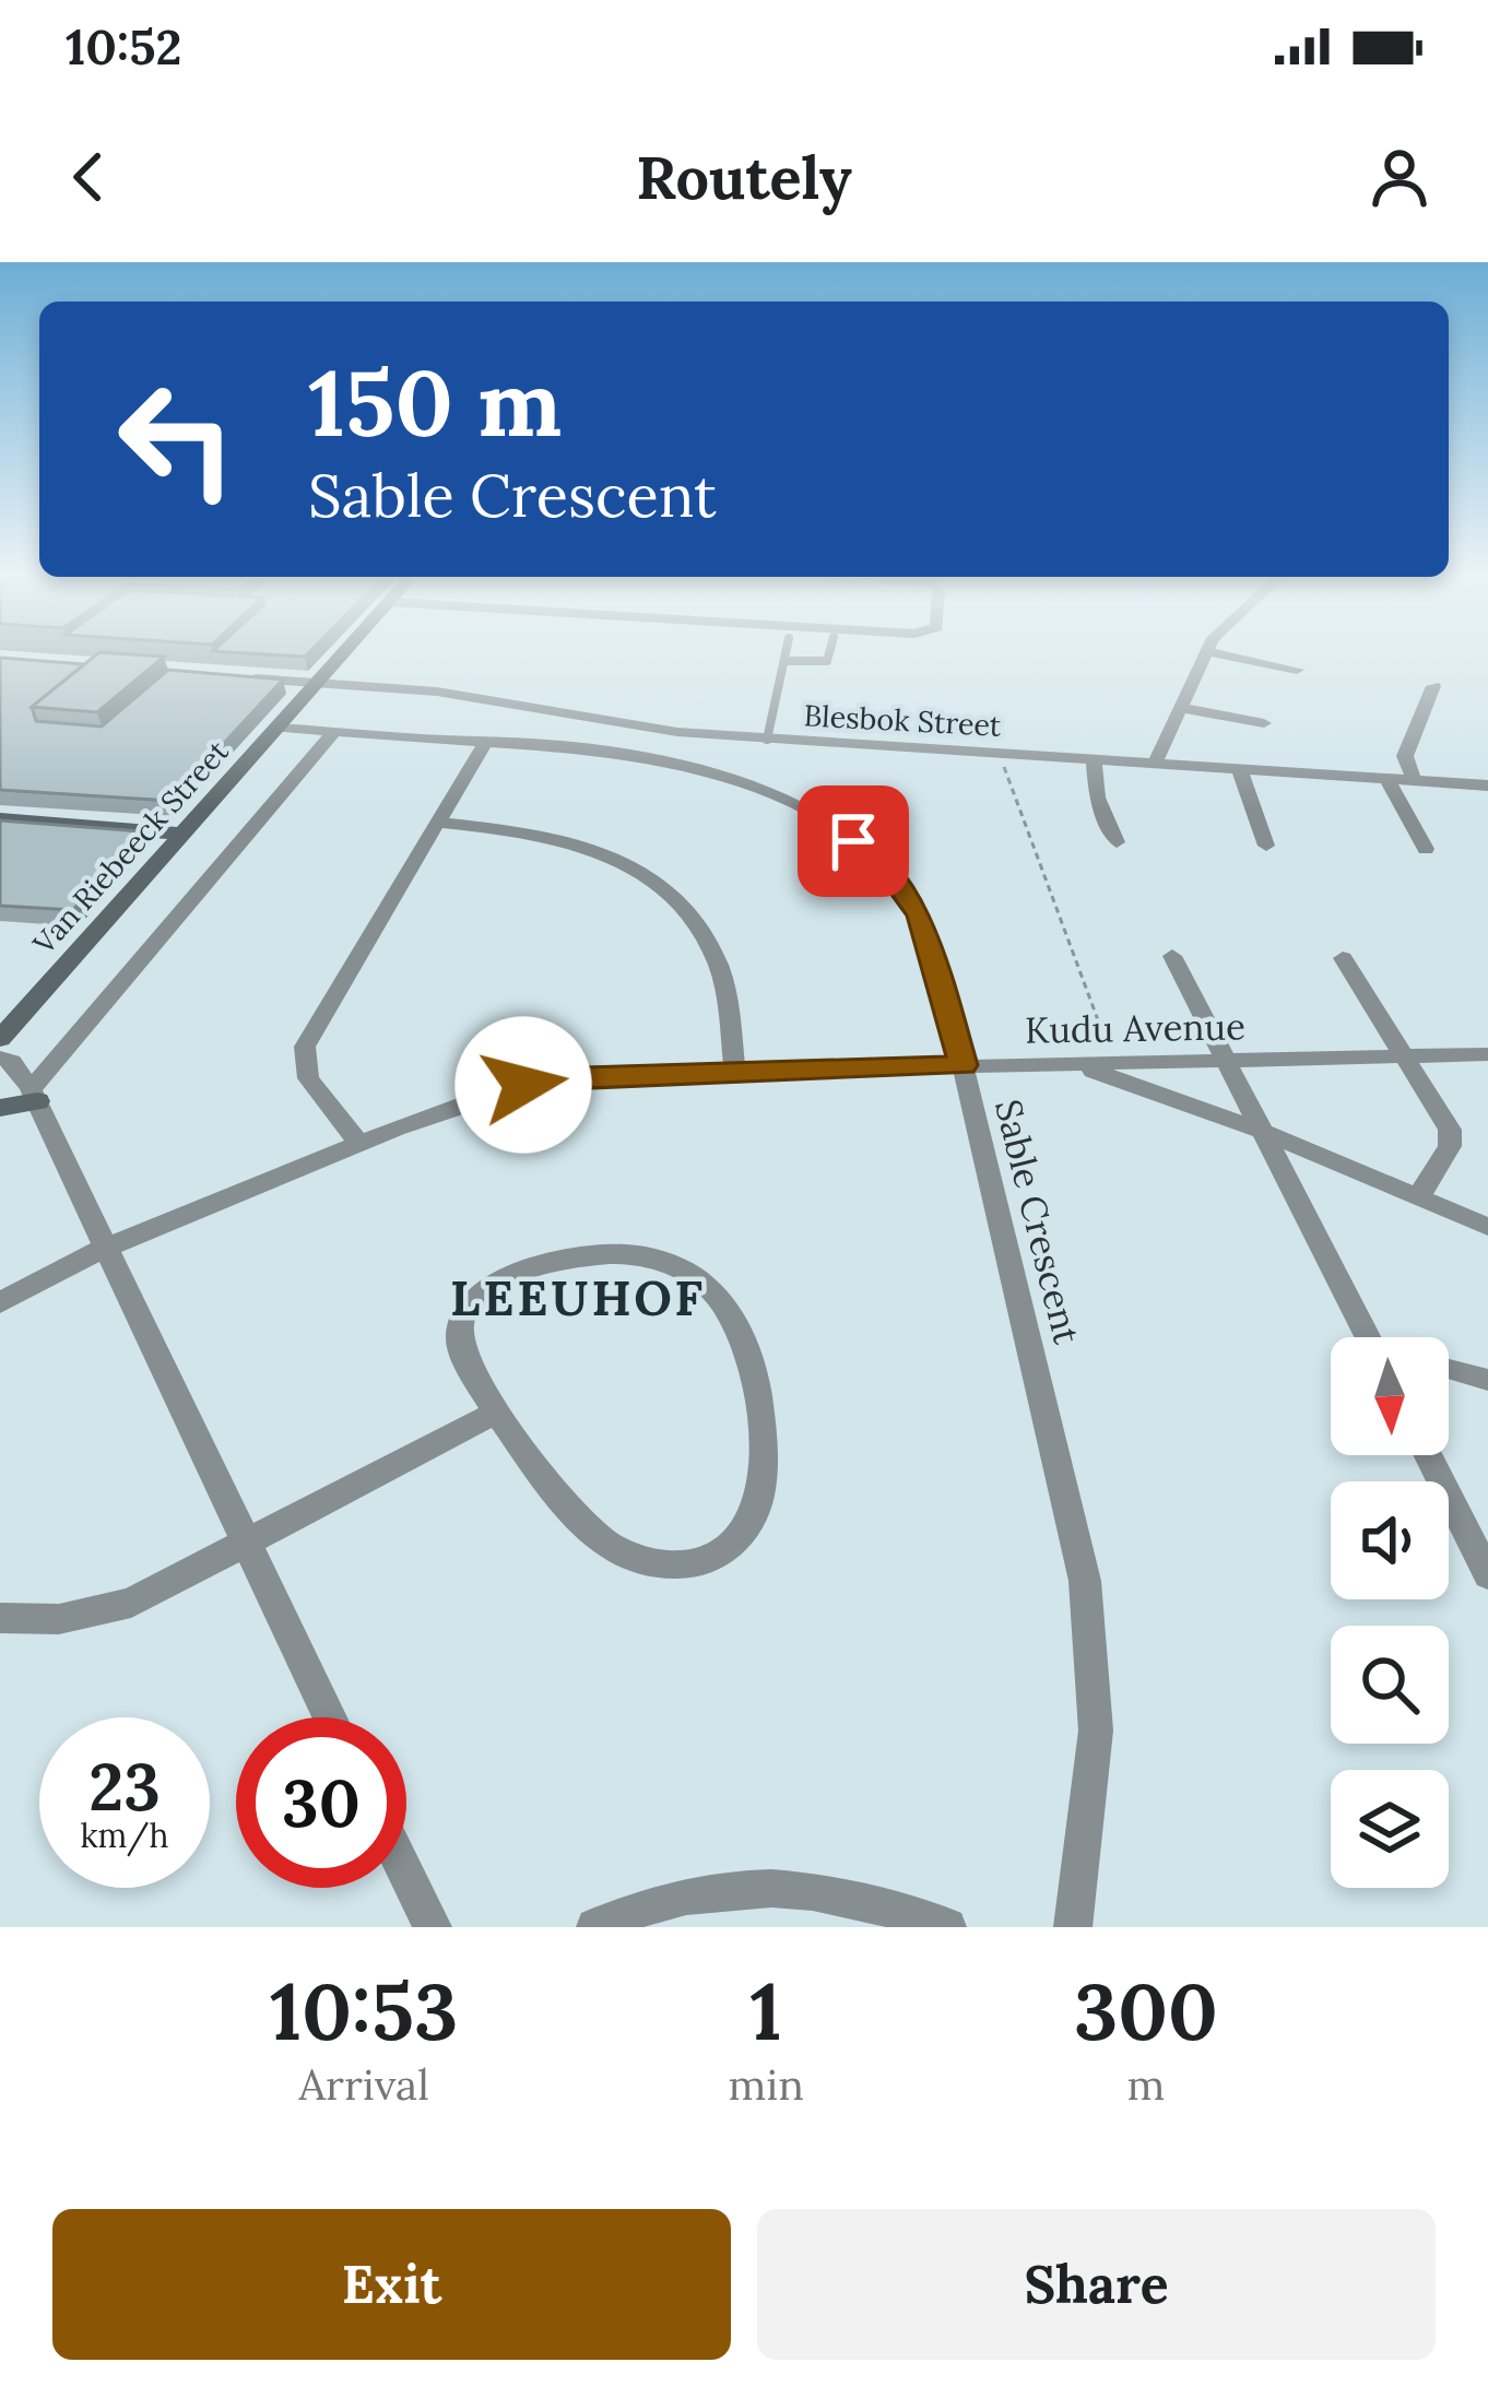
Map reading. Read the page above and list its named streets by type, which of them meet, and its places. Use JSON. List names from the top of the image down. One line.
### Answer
{"streets":{"street":["Blesbok Street","Van Riebeeck Street","Kudu Avenue","Sable Crescent"]},"crossings":[["Blesbok Street","Van Riebeeck Street"],["Van Riebeeck Street","Sable Crescent"],["Kudu Avenue","Sable Crescent"]],"districts":["LEEUHOF"],"north":"bottom","page":{"status":"10:52","header":"Routely","turn":["150 m","Sable Crescent"],"speed":"23 km/h","limit":"30","eta":["10:53","Arrival","1","min","300","m"],"buttons":["Exit","Share"]}}
